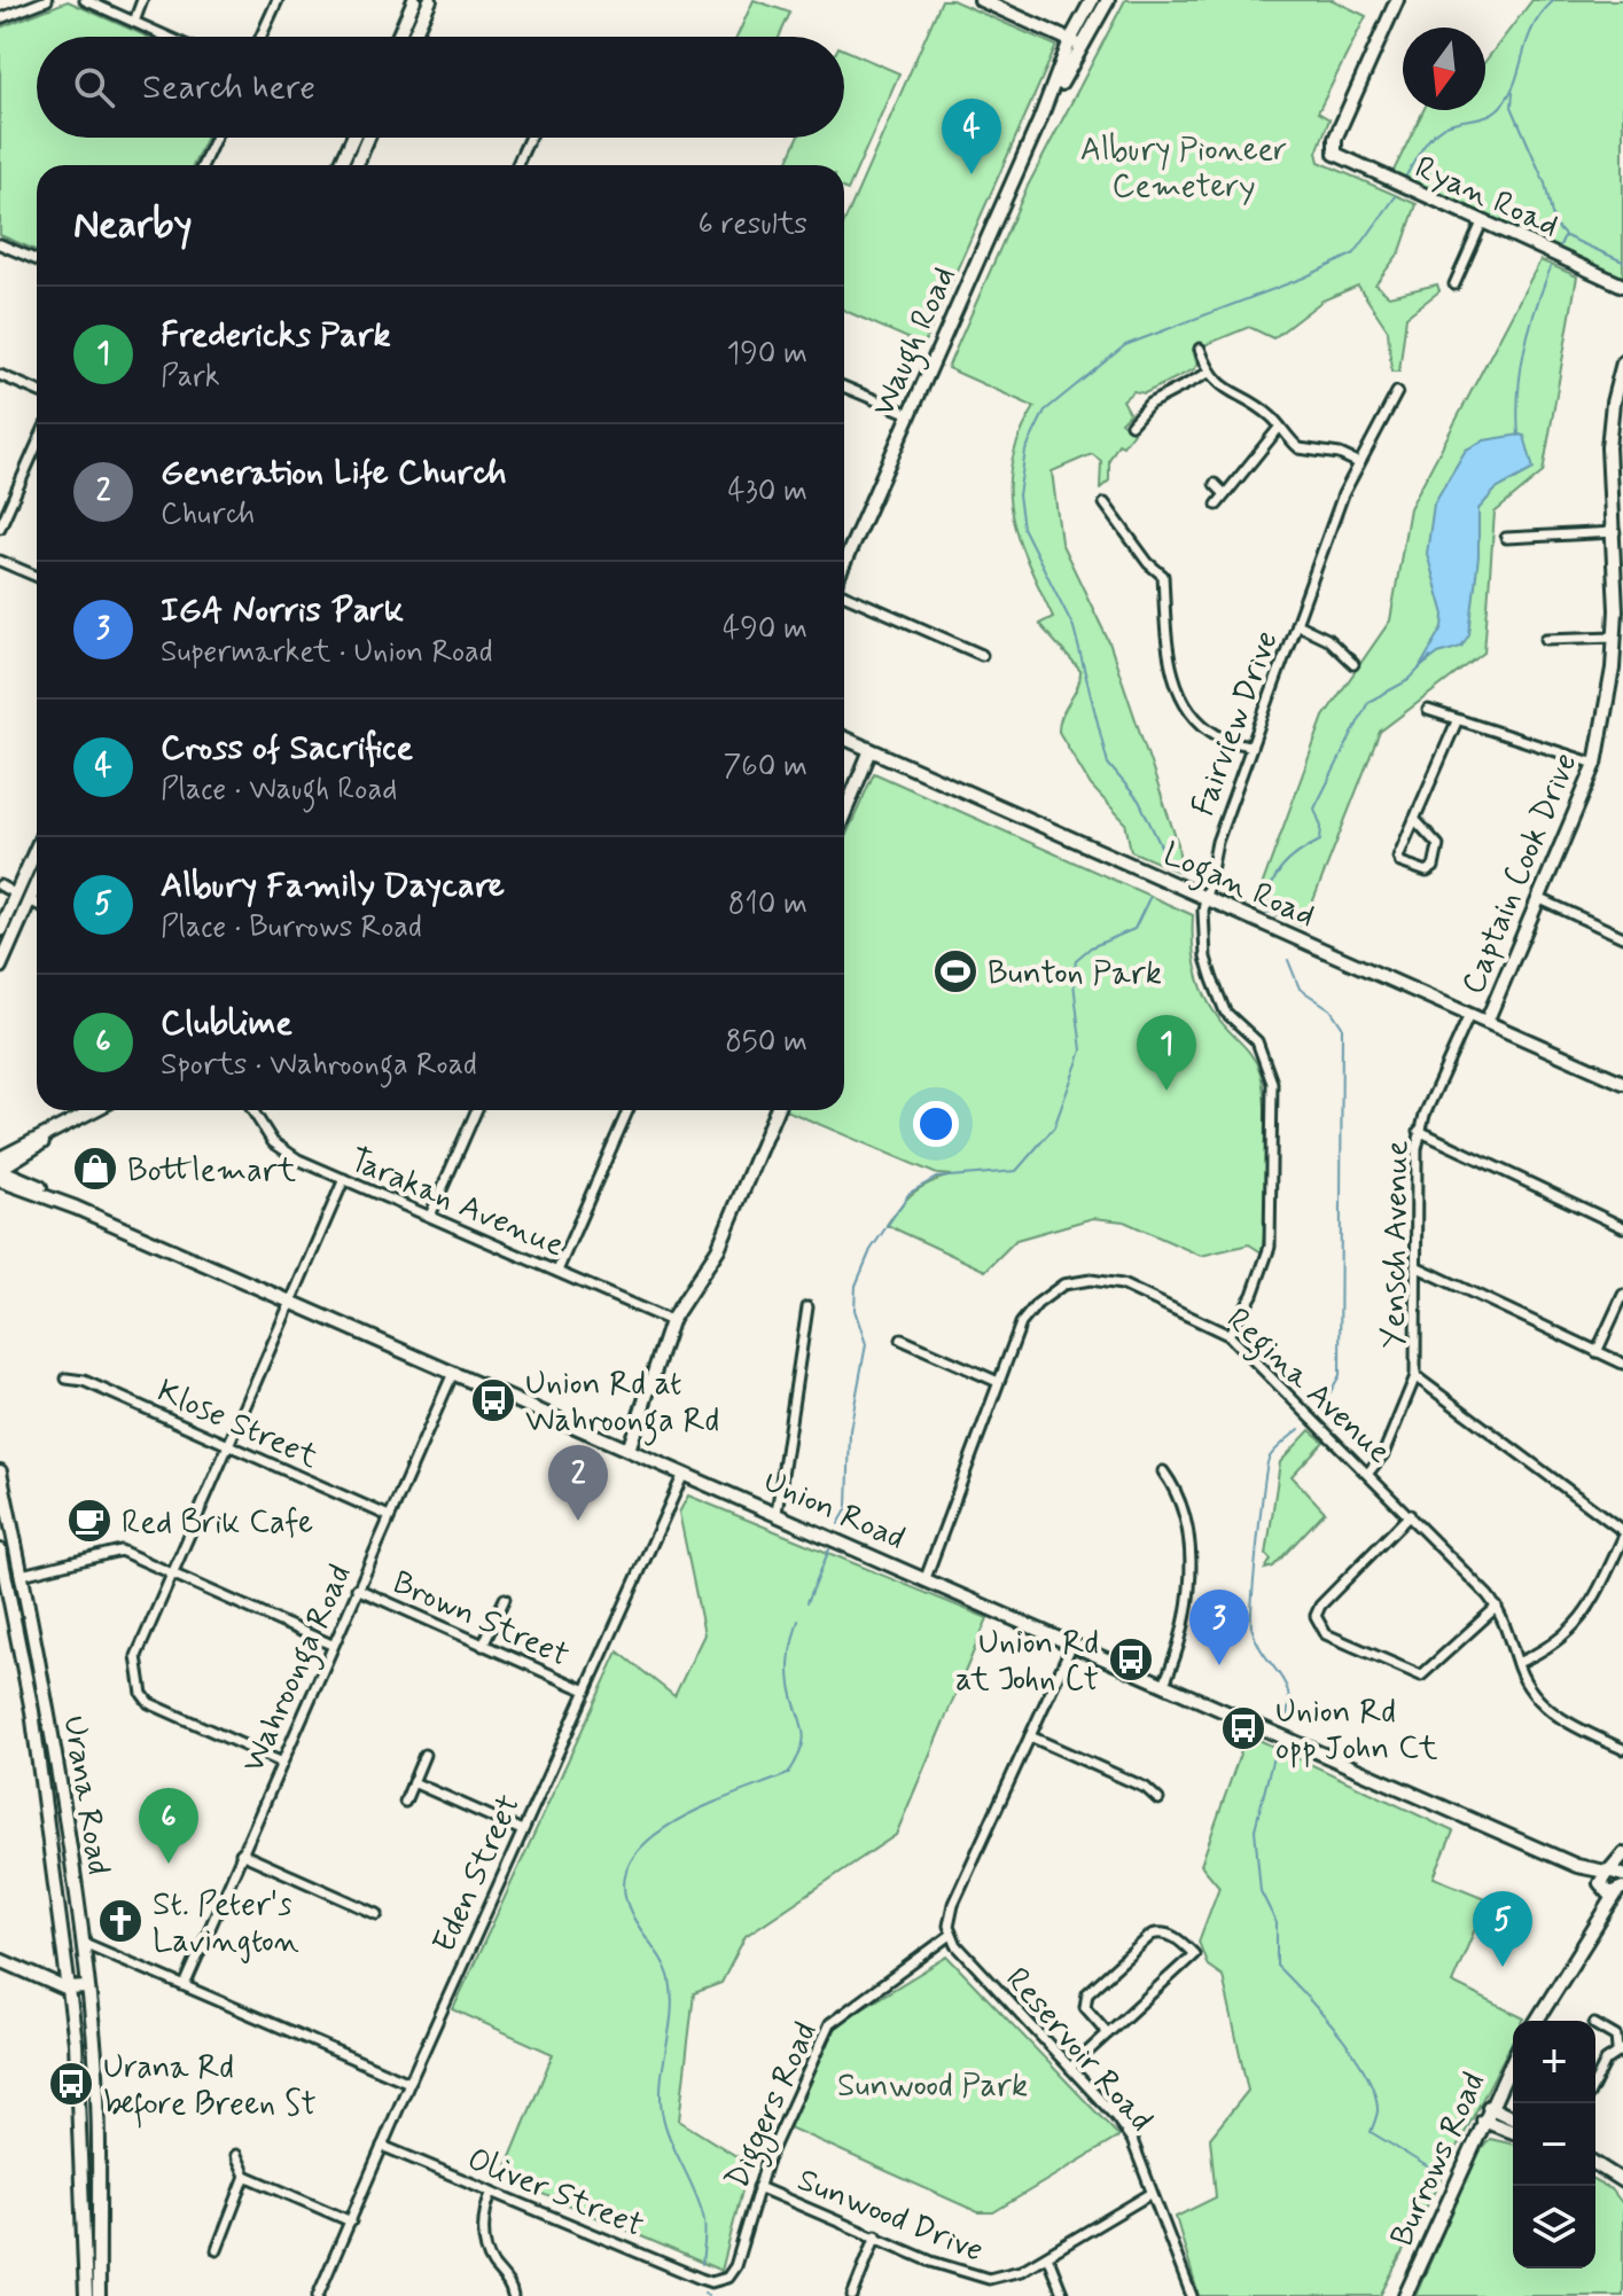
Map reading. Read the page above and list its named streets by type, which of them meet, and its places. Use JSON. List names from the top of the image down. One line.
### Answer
{"streets":{"main road":["Ryan Road","Waugh Road","Captain Cook Drive","Logan Road","Union Road","Urana Road","Burrows Road"],"street":["Fairview Drive","Tarakan Avenue","Yensch Avenue","Regina Avenue","Klose Street","Brown Street","Wahroonga Road","Eden Street","Reservoir Road","Diggers Road","Oliver Street","Sunwood Drive"]},"crossings":[["Fairview Drive","Logan Road"],["Fairview Drive","Regina Avenue"],["Captain Cook Drive","Logan Road"],["Logan Road","Yensch Avenue"],["Yensch Avenue","Regina Avenue"],["Regina Avenue","Union Road"],["Klose Street","Wahroonga Road"],["Union Road","Wahroonga Road"],["Union Road","Eden Street"],["Brown Street","Wahroonga Road"],["Brown Street","Eden Street"],["Eden Street","Oliver Street"],["Reservoir Road","Diggers Road"],["Reservoir Road","Sunwood Drive"],["Diggers Road","Oliver Street"],["Diggers Road","Sunwood Drive"]],"parks":["Albury Pioneer Cemetery","Sunwood Park"],"places":{"sports":["Bunton Park"],"shop":["Bottlemart"],"bus stop":["Union Rd at Wahroonga Rd","Union Rd at John Ct","Union Rd opp John Ct","Urana Rd before Breen St"],"cafe":["Red Brik Cafe"],"church":["St. Peter's Lavington"]},"north":"bottom","page":{"search":"Search here","pins":["4","1","2","3","6","5"],"heading":["Nearby","6 results"],"list":[{"mark":"1","name":"Fredericks Park","note":"Park","value":"190 m"},{"mark":"2","name":"Generation Life Church","note":"Church","value":"430 m"},{"mark":"3","name":"IGA Norris Park","note":"Supermarket · Union Road","value":"490 m"},{"mark":"4","name":"Cross of Sacrifice","note":"Place · Waugh Road","value":"760 m"},{"mark":"5","name":"Albury Family Daycare","note":"Place · Burrows Road","value":"810 m"},{"mark":"6","name":"Clublime","note":"Sports · Wahroonga Road","value":"850 m"}],"map_buttons":["+","−"]}}
